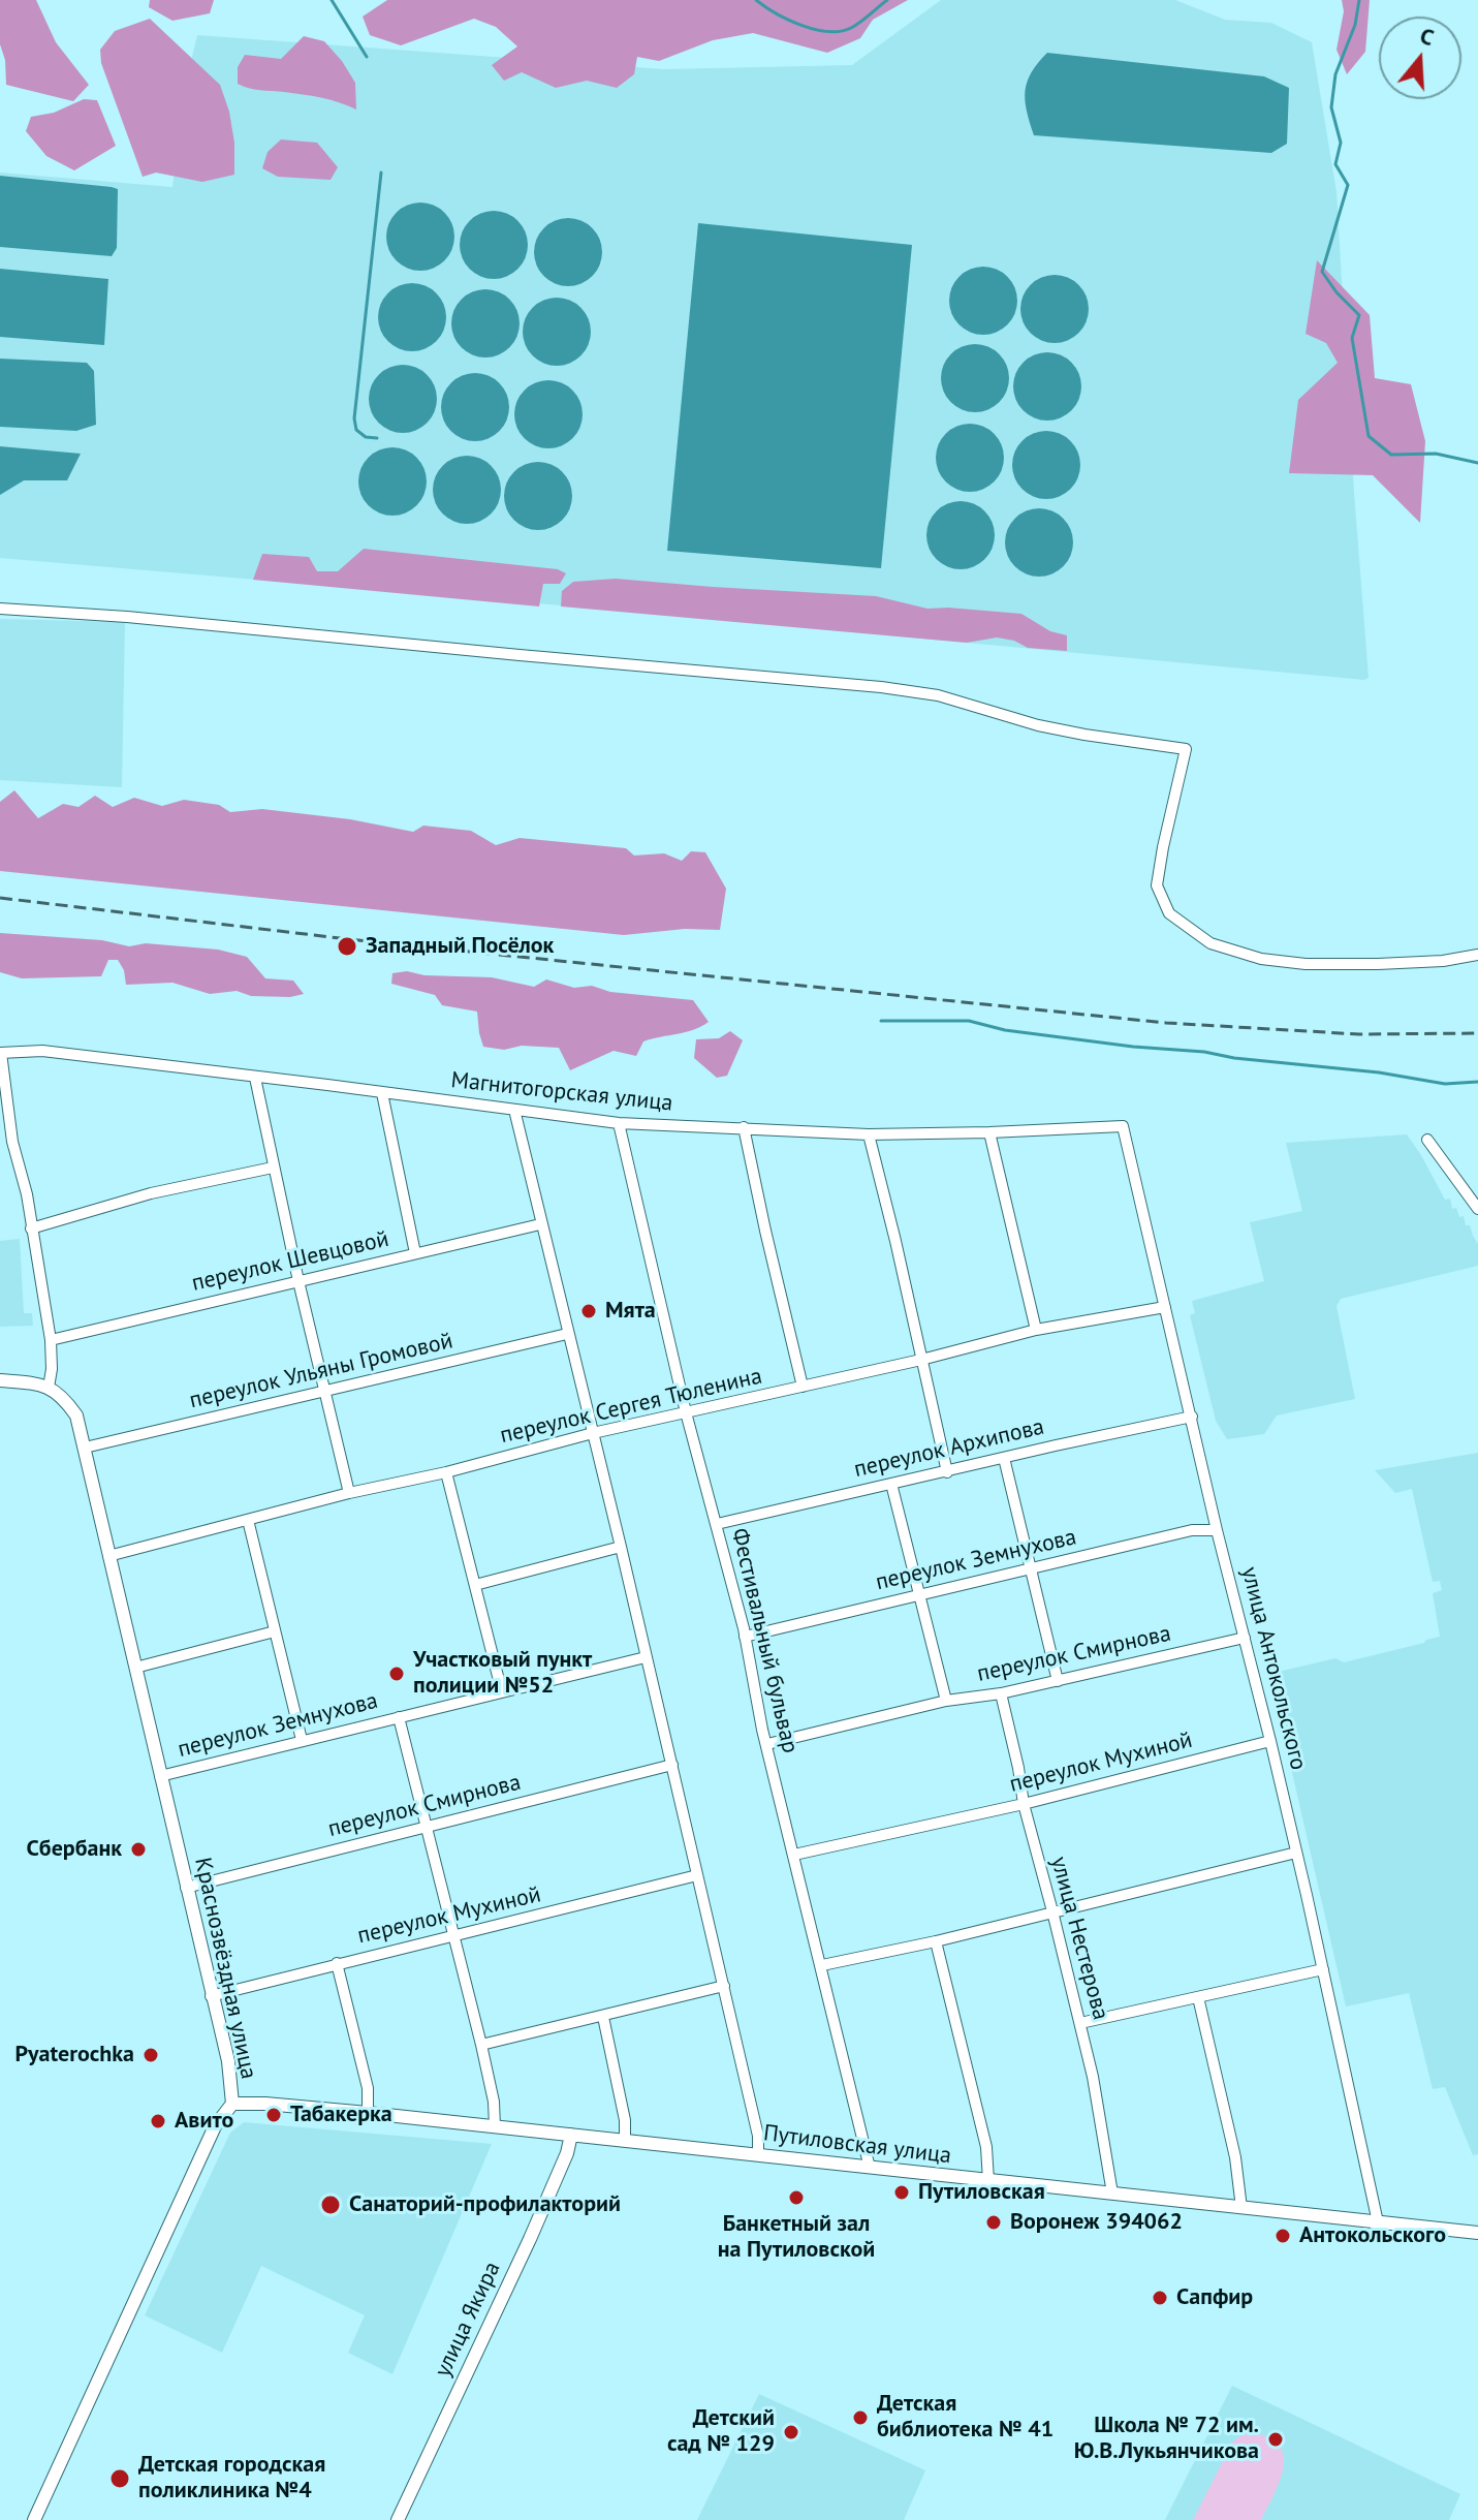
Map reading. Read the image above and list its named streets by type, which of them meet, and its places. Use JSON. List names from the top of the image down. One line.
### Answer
{"streets":{"street":["Магнитогорская улица","переулок Шевцовой","переулок Ульяны Громовой","переулок Сергея Тюленина","переулок Архипова","переулок Земнухова","Фестивальный бульвар","переулок Смирнова","улица Антокольского","переулок Мухиной","улица Нестерова","Краснозвёздная улица","Путиловская улица","улица Якира"]},"crossings":[["Магнитогорская улица","Фестивальный бульвар"],["Магнитогорская улица","улица Антокольского"],["переулок Ульяны Громовой","Краснозвёздная улица"],["переулок Сергея Тюленина","Фестивальный бульвар"],["переулок Сергея Тюленина","улица Антокольского"],["переулок Сергея Тюленина","Краснозвёздная улица"],["переулок Архипова","Фестивальный бульвар"],["переулок Архипова","улица Антокольского"],["переулок Земнухова","Фестивальный бульвар"],["переулок Земнухова","улица Антокольского"],["переулок Земнухова","Краснозвёздная улица"],["Фестивальный бульвар","переулок Смирнова"],["Фестивальный бульвар","переулок Мухиной"],["Фестивальный бульвар","Путиловская улица"],["переулок Смирнова","улица Антокольского"],["переулок Смирнова","улица Нестерова"],["переулок Смирнова","Краснозвёздная улица"],["улица Антокольского","переулок Мухиной"],["улица Антокольского","Путиловская улица"],["переулок Мухиной","улица Нестерова"],["переулок Мухиной","Краснозвёздная улица"],["улица Нестерова","Путиловская улица"],["Краснозвёздная улица","Путиловская улица"],["Путиловская улица","улица Якира"]],"places":["Западный Посёлок","Мята","Участковый пункт полиции №52","Сбербанк","Pyaterochka","Табакерка","Авито","Путиловская","Банкетный зал на Путиловской","Cанаторий-профилакторий","Воронеж 394062","Антокольского","Сапфир","Детская библиотека № 41","Детский сад № 129","Школа № 72 им. Ю.В.Лукьянчикова","Детская городская поликлиника №4"],"north":"top"}
